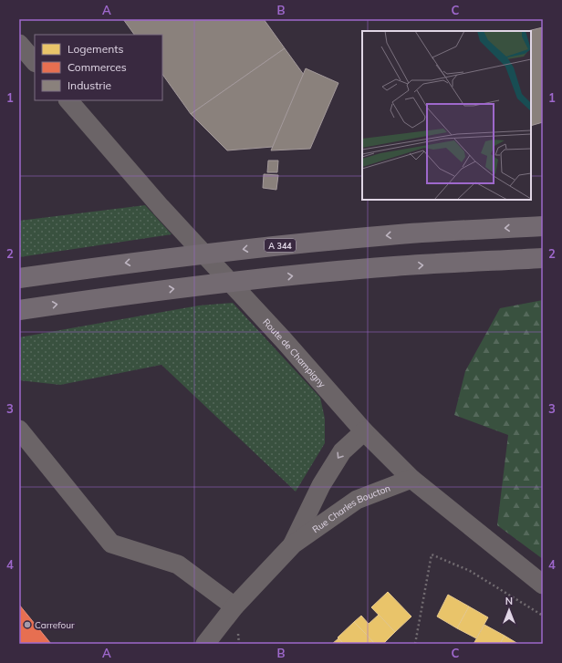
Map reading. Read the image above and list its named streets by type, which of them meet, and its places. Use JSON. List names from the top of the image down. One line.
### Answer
{"streets":{"highway":["A 344"],"street":["Route de Champigny","Rue Charles Boucton"]},"crossings":[["Route de Champigny","Rue Charles Boucton"]],"places":["Carrefour"],"legend":["Logements","Commerces","Industrie"],"north":"top","grid":{"columns":["A","B","C"],"rows":["1","2","3","4"]}}
